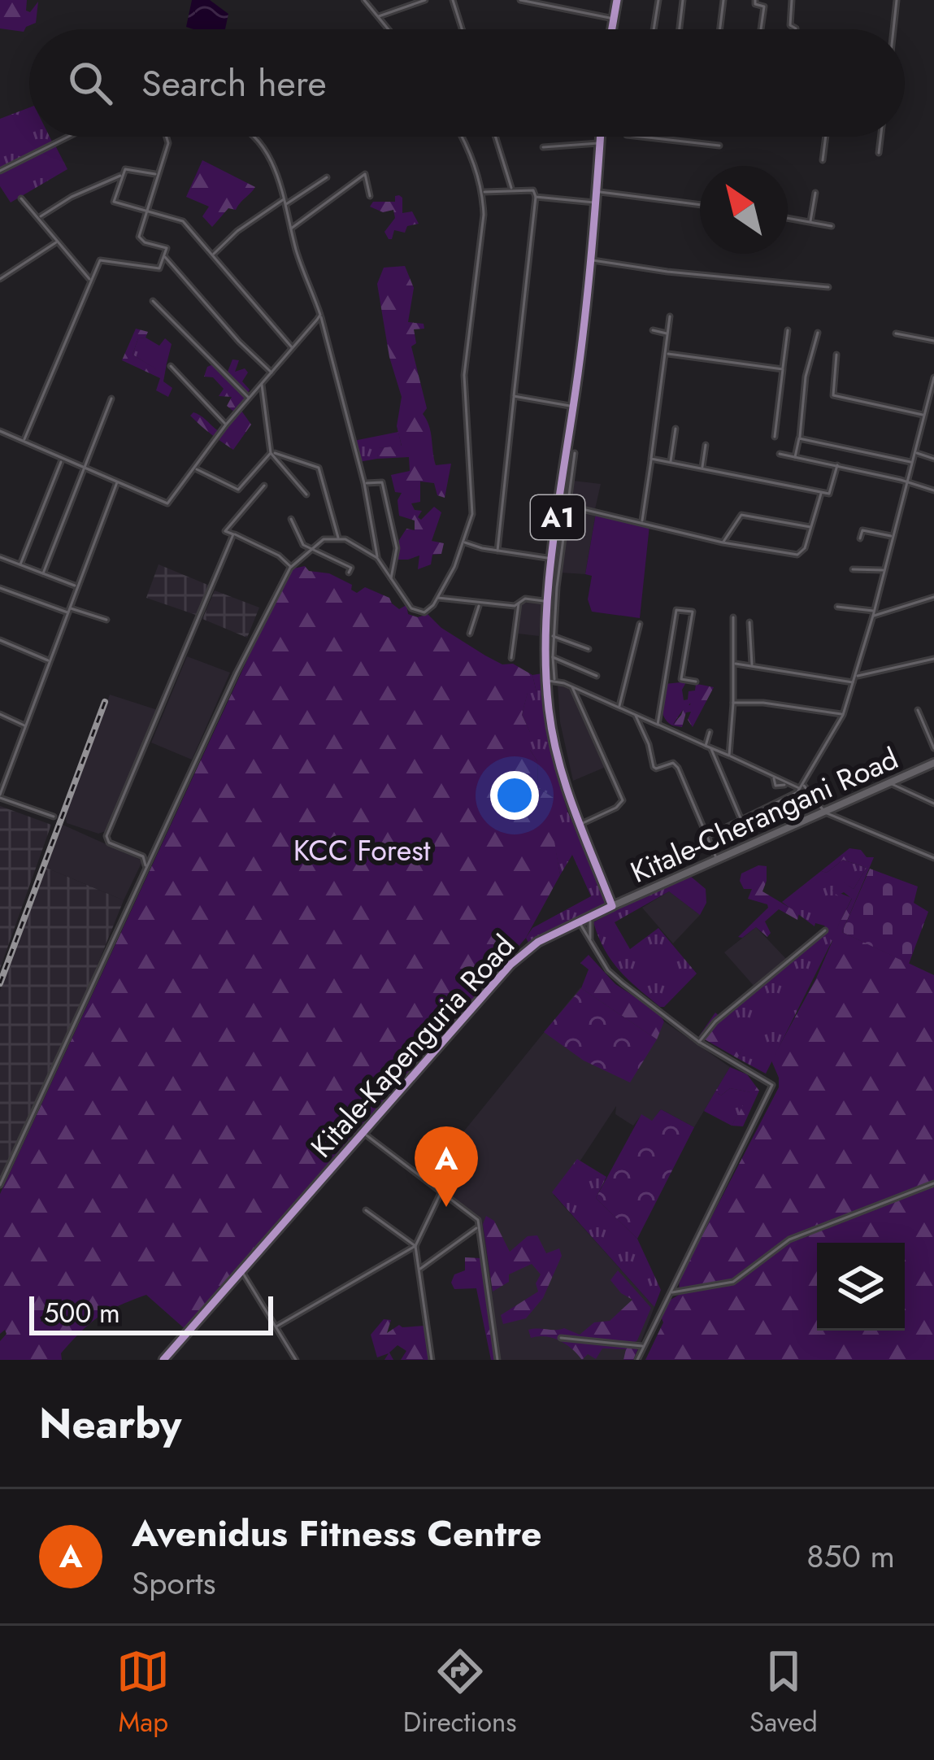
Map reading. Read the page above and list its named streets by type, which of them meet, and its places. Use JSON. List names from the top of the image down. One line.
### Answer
{"streets":{"highway":["A1","Kitale-Kapenguria Road"],"main road":["Kitale-Cherangani Road"]},"crossings":[["A1","Kitale-Cherangani Road"],["A1","Kitale-Kapenguria Road"],["Kitale-Cherangani Road","Kitale-Kapenguria Road"]],"parks":["KCC Forest"],"scale_bar":"500 m","north":"top left","page":{"search":"Search here","pins":"A","scale":"500 m","heading":"Nearby","list":[{"mark":"A","name":"Avenidus Fitness Centre","note":"Sports","value":"850 m"}],"nav":["Map","Directions","Saved"]}}
